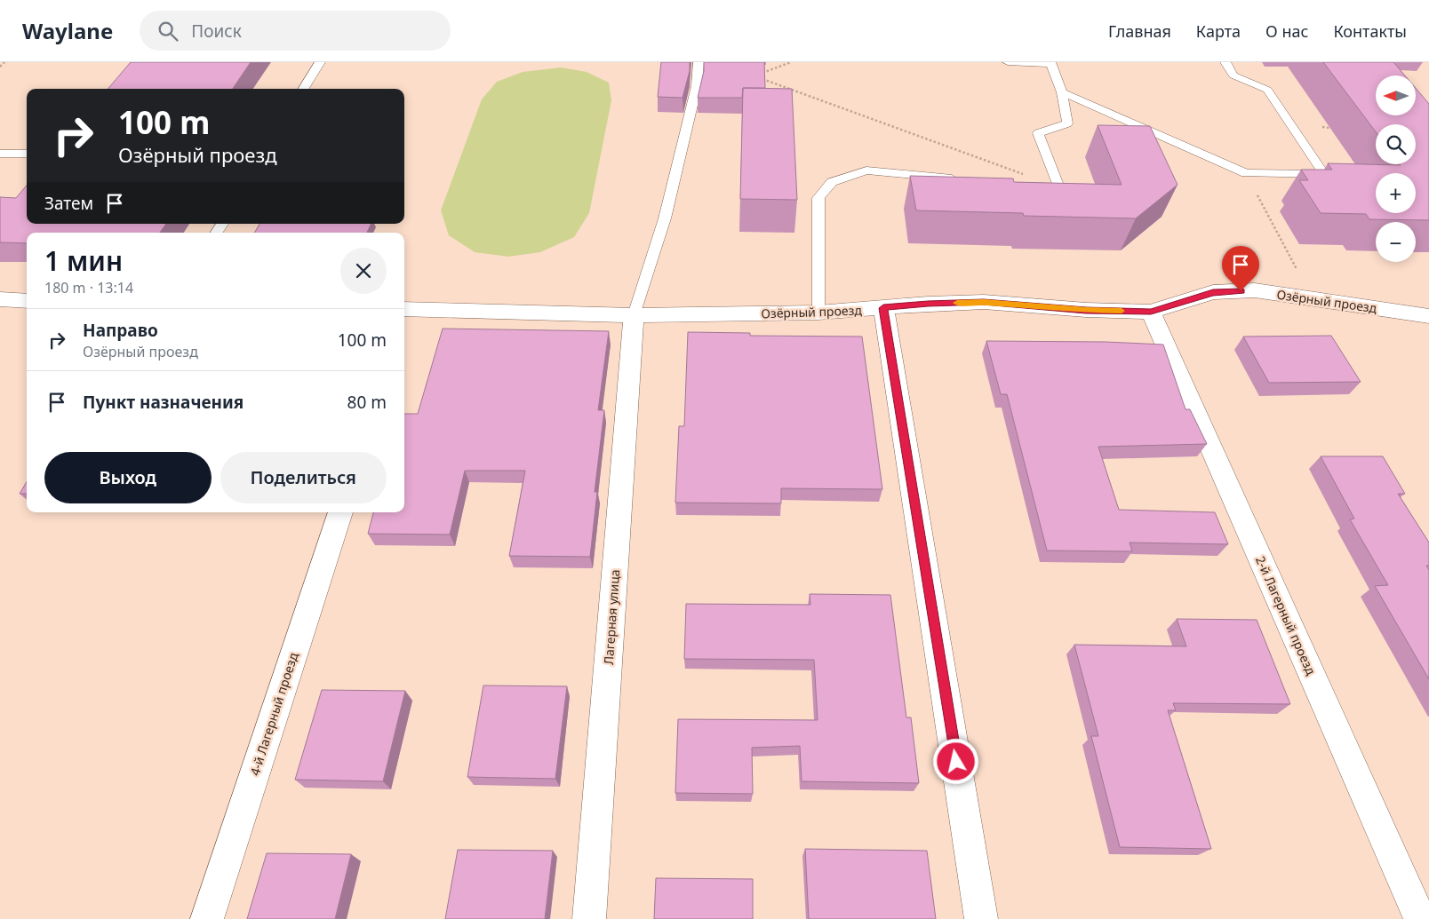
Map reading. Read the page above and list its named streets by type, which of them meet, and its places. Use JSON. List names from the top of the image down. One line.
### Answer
{"streets":{"street":["Озёрный проезд","2-й Лагерный проезд","Лагерная улица","4-й Лагерный проезд"]},"crossings":[["Озёрный проезд","2-й Лагерный проезд"],["Озёрный проезд","Лагерная улица"]],"north":"left","page":{"header":"Waylane","search":"Поиск","nav":["Главная","Карта","О нас","Контакты"],"map_buttons":["+","−"],"turn":["100 m","Озёрный проезд"],"then":"Затем","heading":["1 мин","180 m · 13:14"],"list":[{"name":"Направо","note":"Озёрный проезд","value":"100 m"},{"name":"Пункт назначения","value":"80 m"}],"buttons":["Выход","Поделиться"]}}
